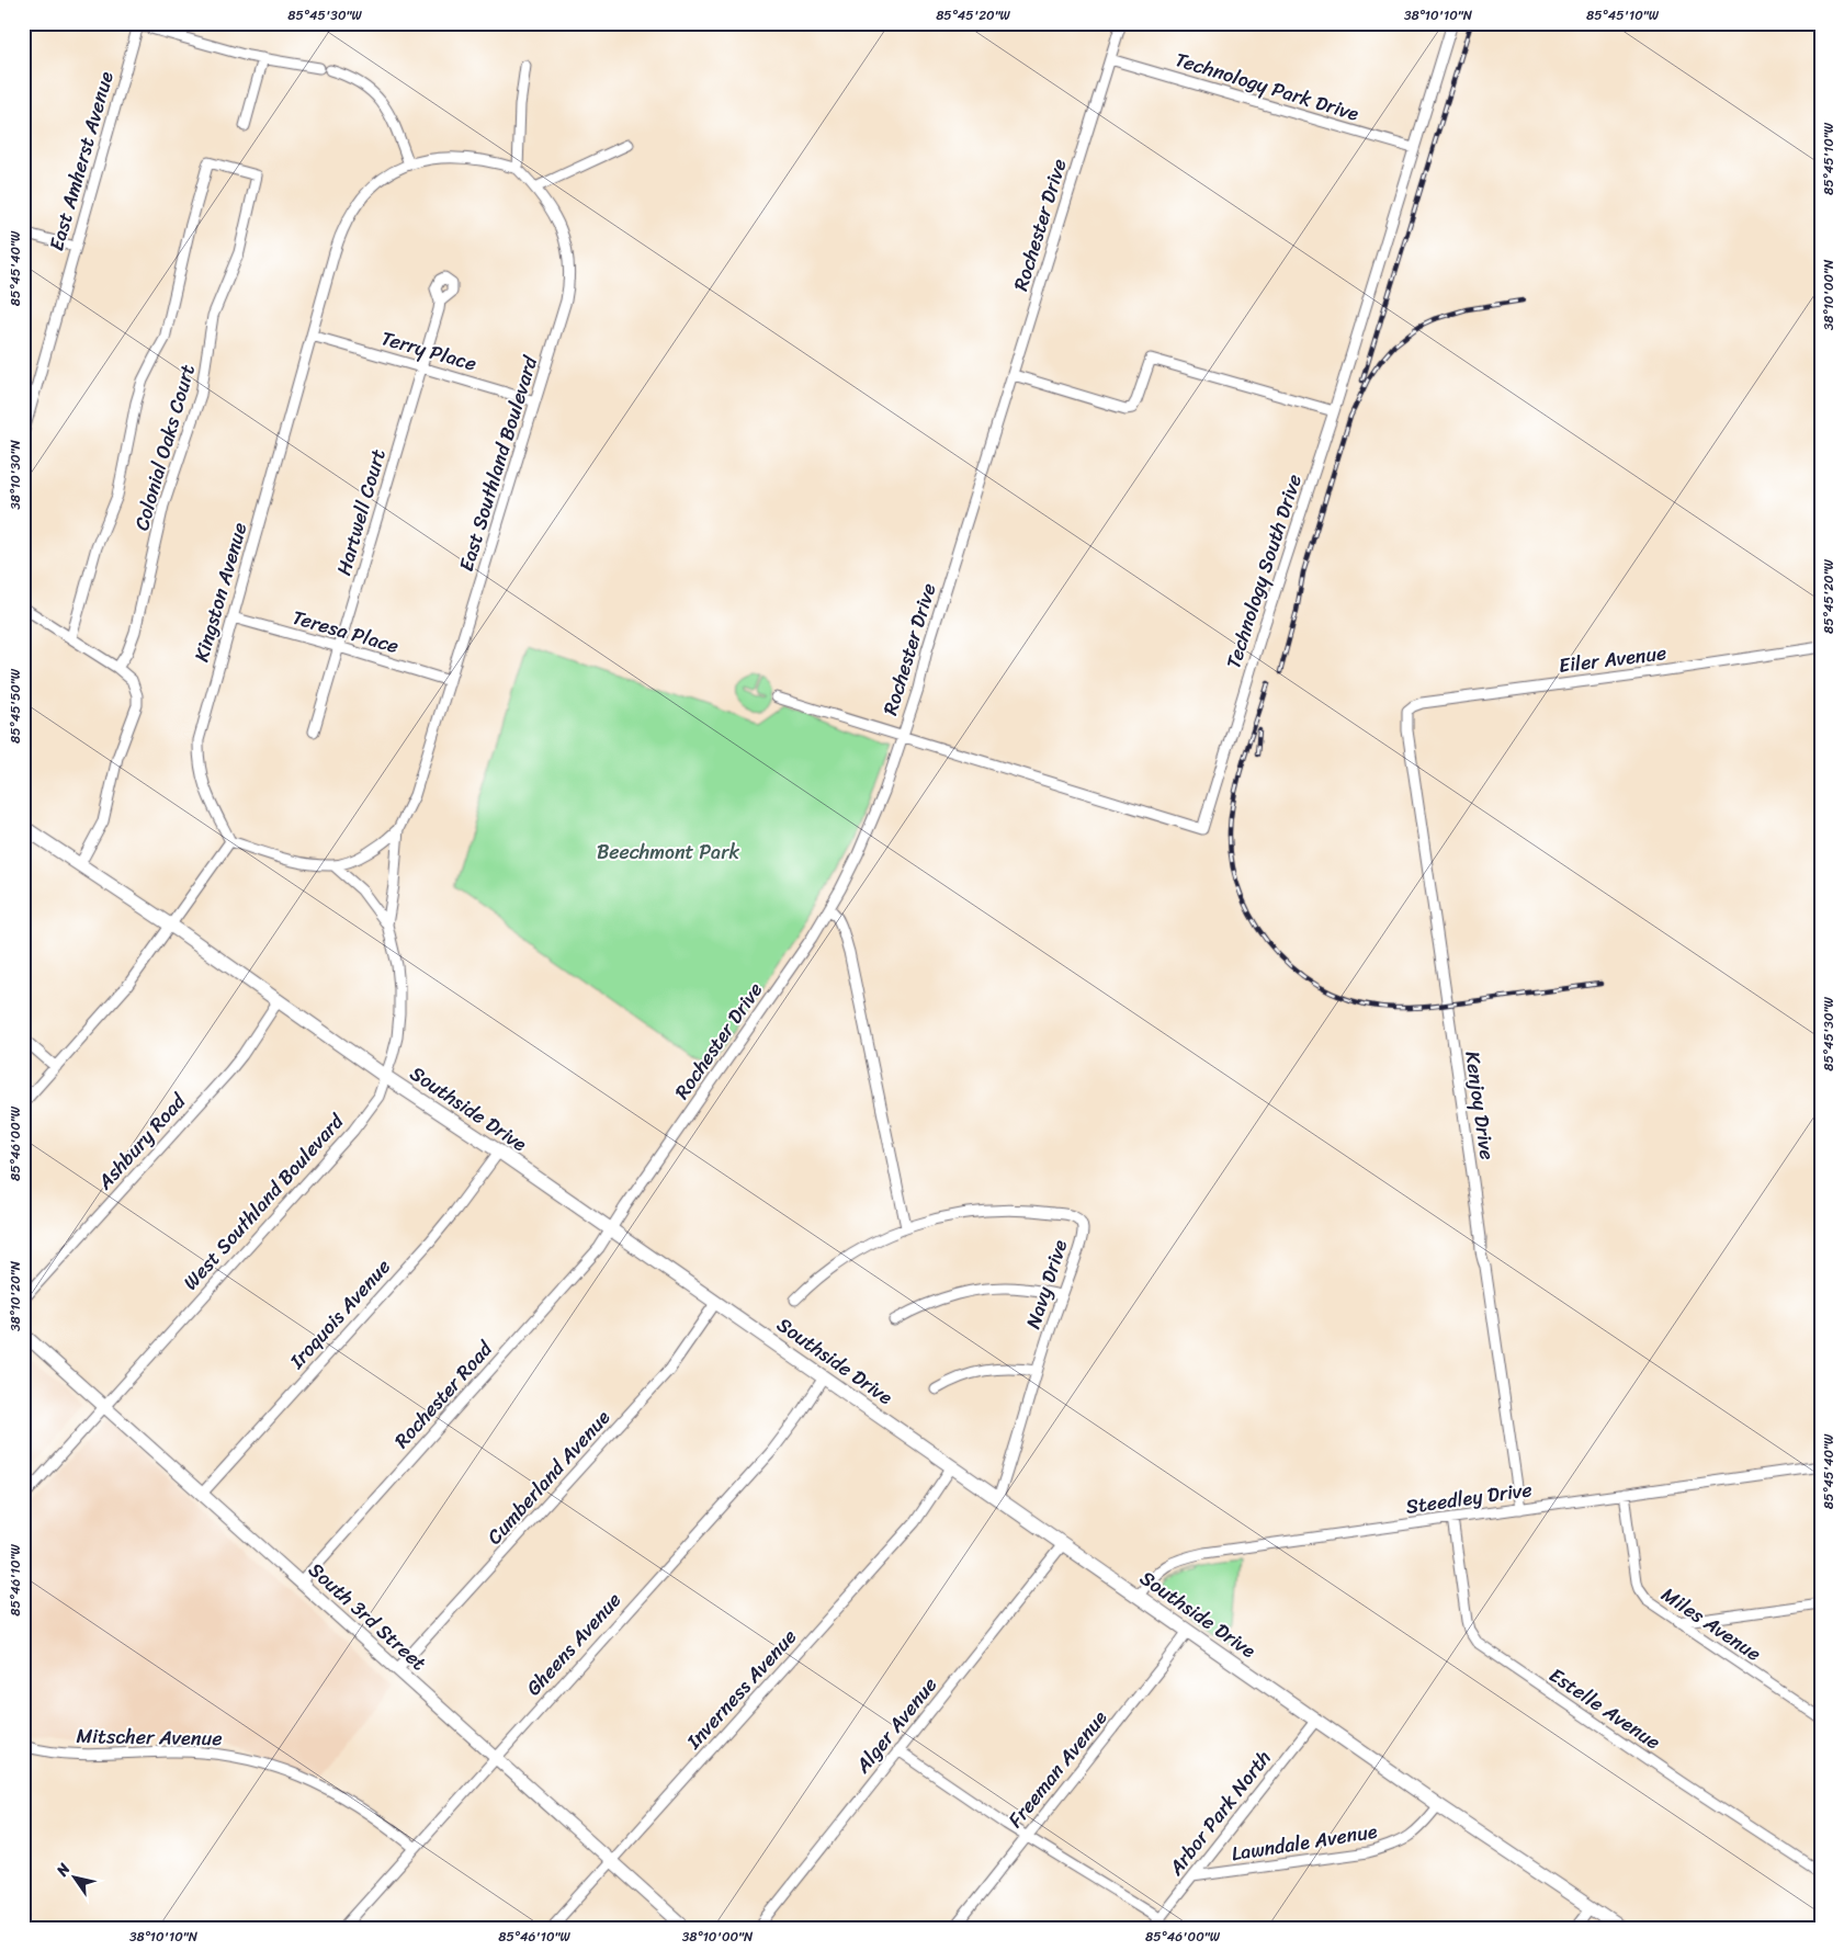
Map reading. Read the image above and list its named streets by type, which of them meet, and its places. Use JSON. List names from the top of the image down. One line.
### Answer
{"streets":{"main road":["Southside Drive"],"street":["Technology Park Drive","East Amherst Avenue","Rochester Drive","Terry Place","Colonial Oaks Court","East Southland Boulevard","Hartwell Court","Technology South Drive","Kingston Avenue","Teresa Place","Eiler Avenue","Kenjoy Drive","Ashbury Road","West Southland Boulevard","Navy Drive","Iroquois Avenue","Rochester Road","Cumberland Avenue","Steedley Drive","South 3rd Street","Miles Avenue","Gheens Avenue","Inverness Avenue","Estelle Avenue","Alger Avenue","Mitscher Avenue","Freeman Avenue","Arbor Park North","Lawndale Avenue"]},"crossings":[["Technology Park Drive","Rochester Drive"],["Technology Park Drive","Technology South Drive"],["Rochester Drive","Technology South Drive"],["Rochester Drive","Southside Drive"],["Rochester Drive","Rochester Road"],["Terry Place","East Southland Boulevard"],["Terry Place","Hartwell Court"],["Terry Place","Kingston Avenue"],["East Southland Boulevard","Kingston Avenue"],["East Southland Boulevard","Teresa Place"],["East Southland Boulevard","West Southland Boulevard"],["Hartwell Court","Teresa Place"],["Kingston Avenue","Teresa Place"],["Eiler Avenue","Kenjoy Drive"],["Kenjoy Drive","Steedley Drive"],["Southside Drive","Ashbury Road"],["Southside Drive","West Southland Boulevard"],["Southside Drive","Navy Drive"],["Southside Drive","Iroquois Avenue"],["Southside Drive","Rochester Road"],["Southside Drive","Cumberland Avenue"],["Southside Drive","Steedley Drive"],["Southside Drive","Gheens Avenue"],["Southside Drive","Inverness Avenue"],["Southside Drive","Alger Avenue"],["Southside Drive","Freeman Avenue"],["Southside Drive","Arbor Park North"],["Southside Drive","Lawndale Avenue"],["West Southland Boulevard","South 3rd Street"],["Iroquois Avenue","South 3rd Street"],["Rochester Road","South 3rd Street"],["Cumberland Avenue","South 3rd Street"],["Steedley Drive","Miles Avenue"],["Steedley Drive","Estelle Avenue"],["South 3rd Street","Gheens Avenue"],["South 3rd Street","Inverness Avenue"],["Gheens Avenue","Mitscher Avenue"],["Arbor Park North","Lawndale Avenue"]],"parks":["Beechmont Park"],"north":"top left","coordinates":["85°45'30\"W","85°45'20\"W","38°10'10\"N","85°45'10\"W","85°45'40\"W","38°10'00\"N","38°10'30\"N","85°45'50\"W","85°46'00\"W","38°10'20\"N","85°46'10\"W"]}
